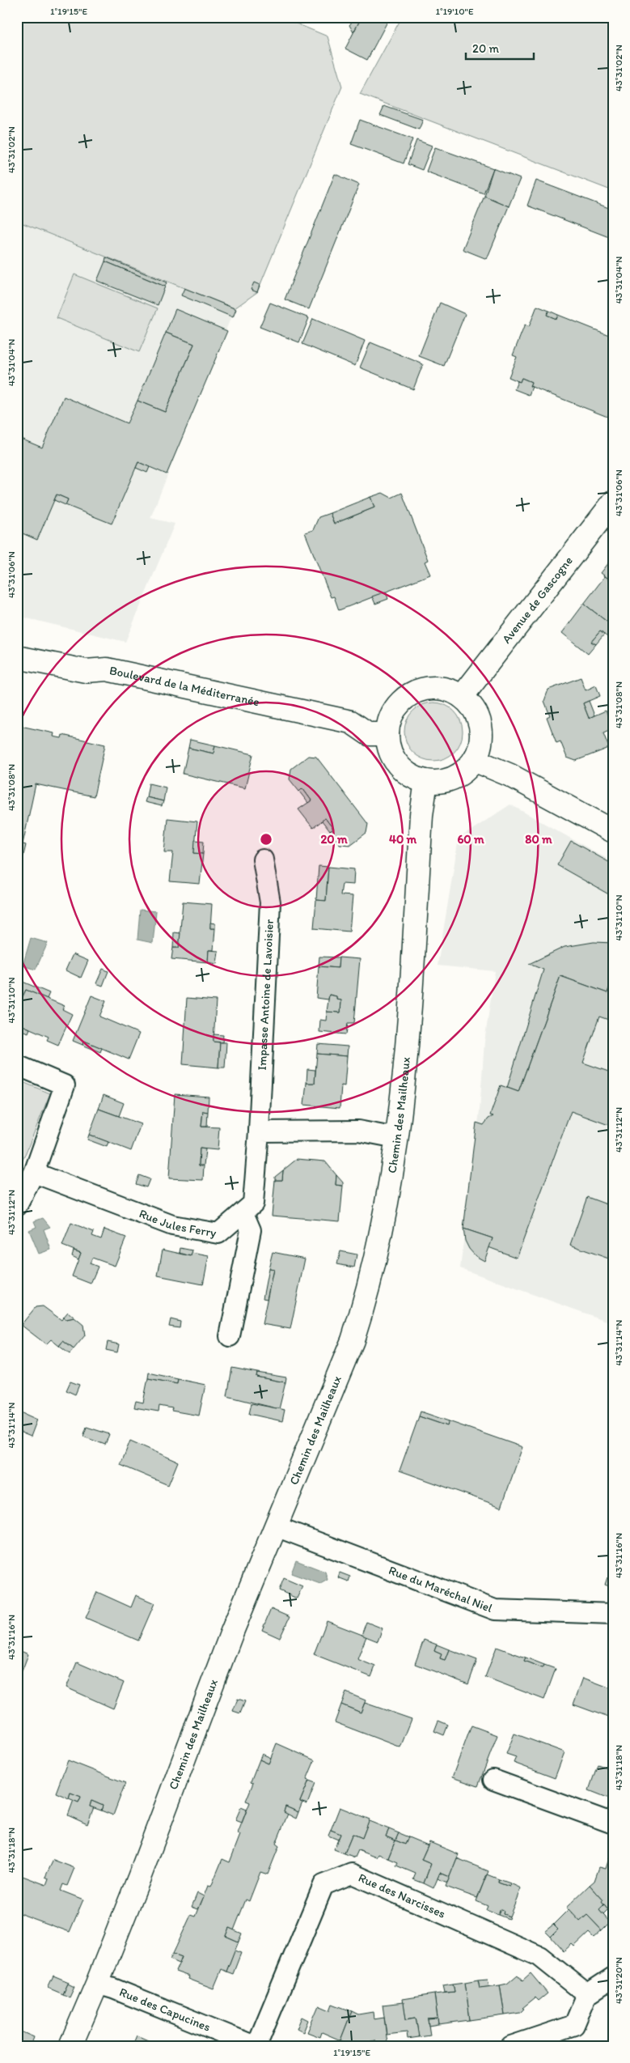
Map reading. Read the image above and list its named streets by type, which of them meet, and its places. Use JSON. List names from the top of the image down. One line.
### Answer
{"streets":{"street":["Avenue de Gascogne","Boulevard de la Méditerranée","Impasse Antoine de Lavoisier","Chemin des Mailheaux","Rue Jules Ferry","Rue du Maréchal Niel","Rue des Narcisses","Rue des Capucines"]},"crossings":[["Avenue de Gascogne","Boulevard de la Méditerranée"],["Avenue de Gascogne","Chemin des Mailheaux"],["Boulevard de la Méditerranée","Chemin des Mailheaux"],["Impasse Antoine de Lavoisier","Rue Jules Ferry"],["Chemin des Mailheaux","Rue du Maréchal Niel"],["Chemin des Mailheaux","Rue des Capucines"],["Rue des Narcisses","Rue des Capucines"]],"scale_bar":"20 m","coordinates":["1°19'15\"E","1°19'10\"E","43°31'02\"N","43°31'04\"N","43°31'06\"N","43°31'08\"N","43°31'10\"N","43°31'12\"N","43°31'14\"N","43°31'16\"N","43°31'18\"N","43°31'20\"N"],"rings":["20 m","40 m","60 m","80 m"]}
